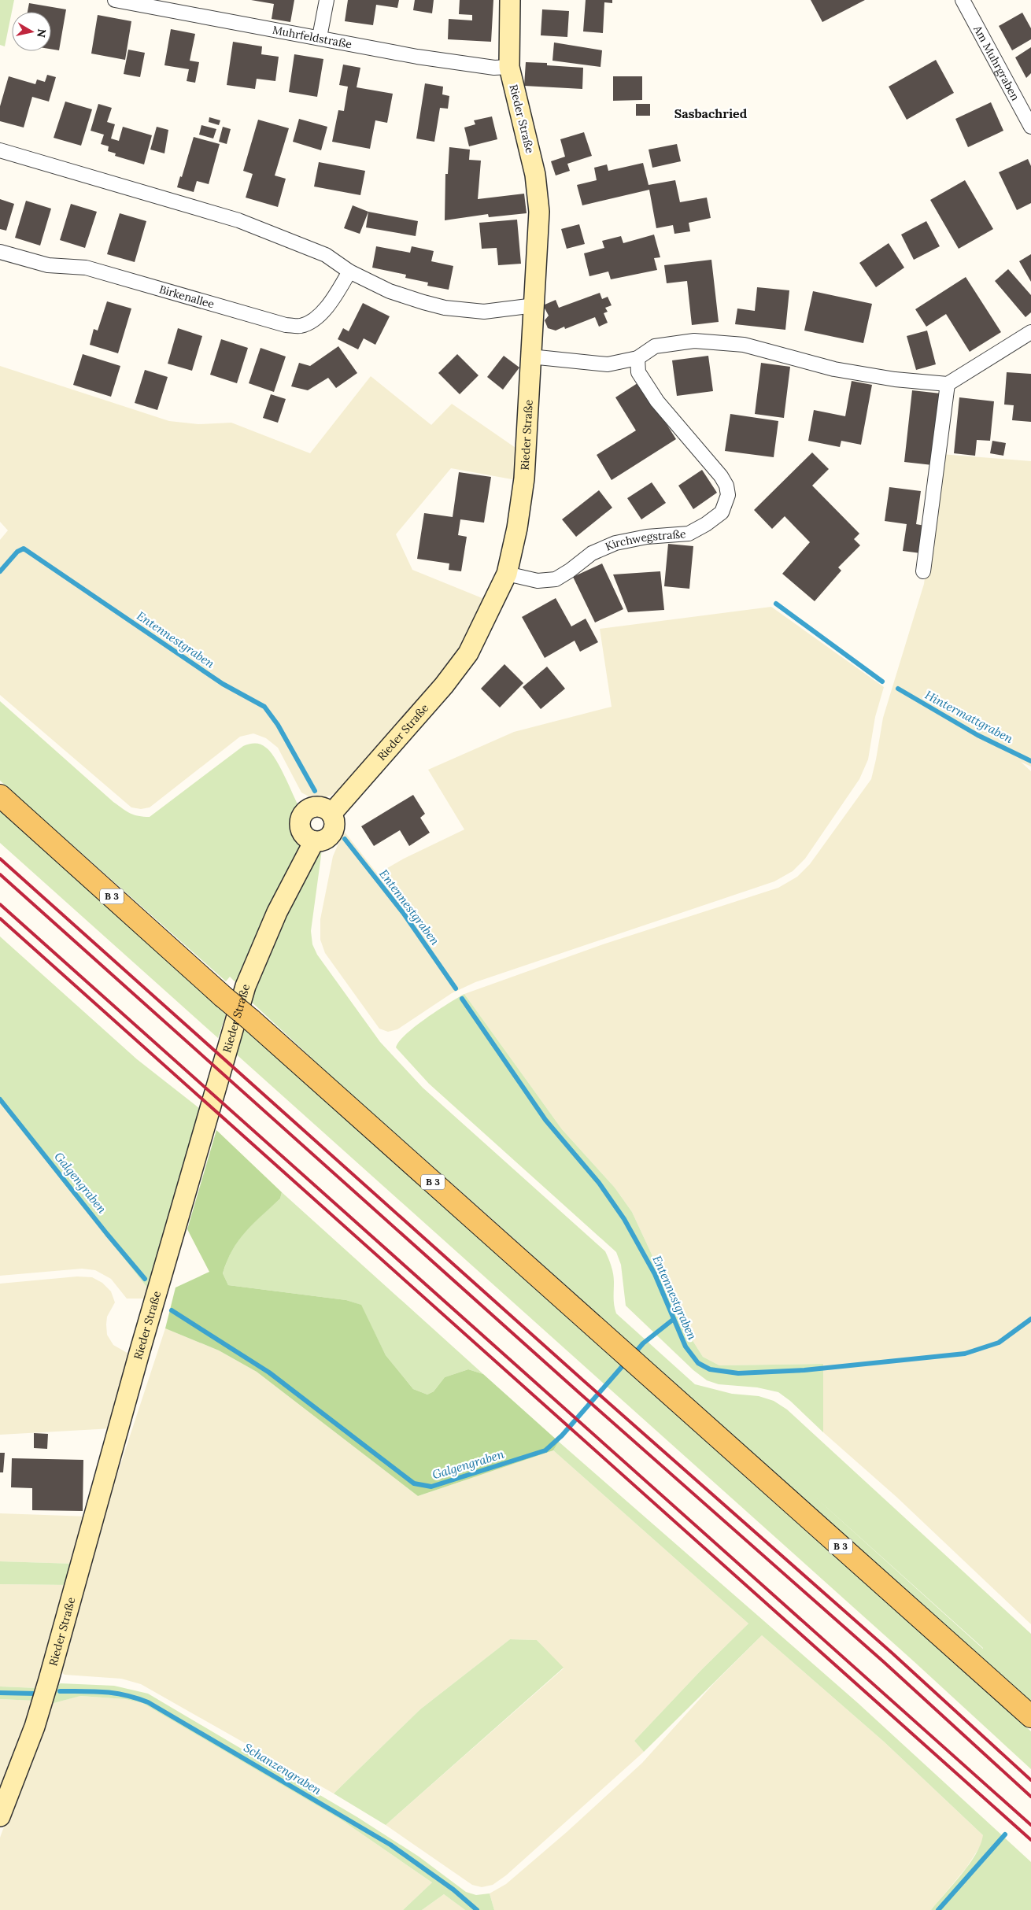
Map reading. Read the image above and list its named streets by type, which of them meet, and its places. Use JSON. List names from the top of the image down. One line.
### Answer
{"streets":{"main road":["B 3"],"street":["Muhrfeldstraße","Am Muhrgraben","Rieder Straße","Birkenallee","Kirchwegstraße"]},"crossings":[["Muhrfeldstraße","Rieder Straße"],["Rieder Straße","Kirchwegstraße"]],"districts":["Sasbachried"],"water":["Entennestgraben","Hintermattgraben","Galgengraben","Schanzengraben"],"north":"right"}
